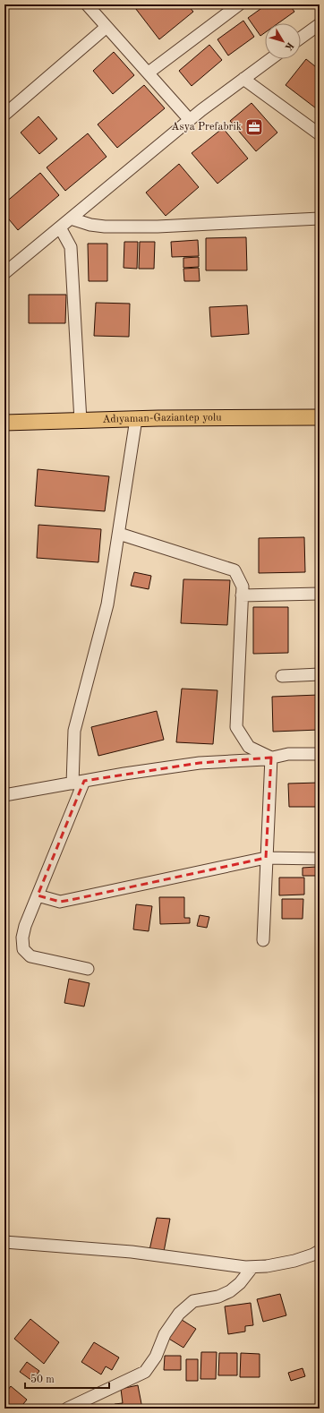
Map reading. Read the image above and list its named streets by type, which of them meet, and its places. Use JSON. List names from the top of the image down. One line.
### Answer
{"streets":{"main road":["Adıyaman-Gaziantep yolu"]},"places":{"office":["Asya Prefabrik"]},"scale_bar":"50 m","north":"bottom right"}
